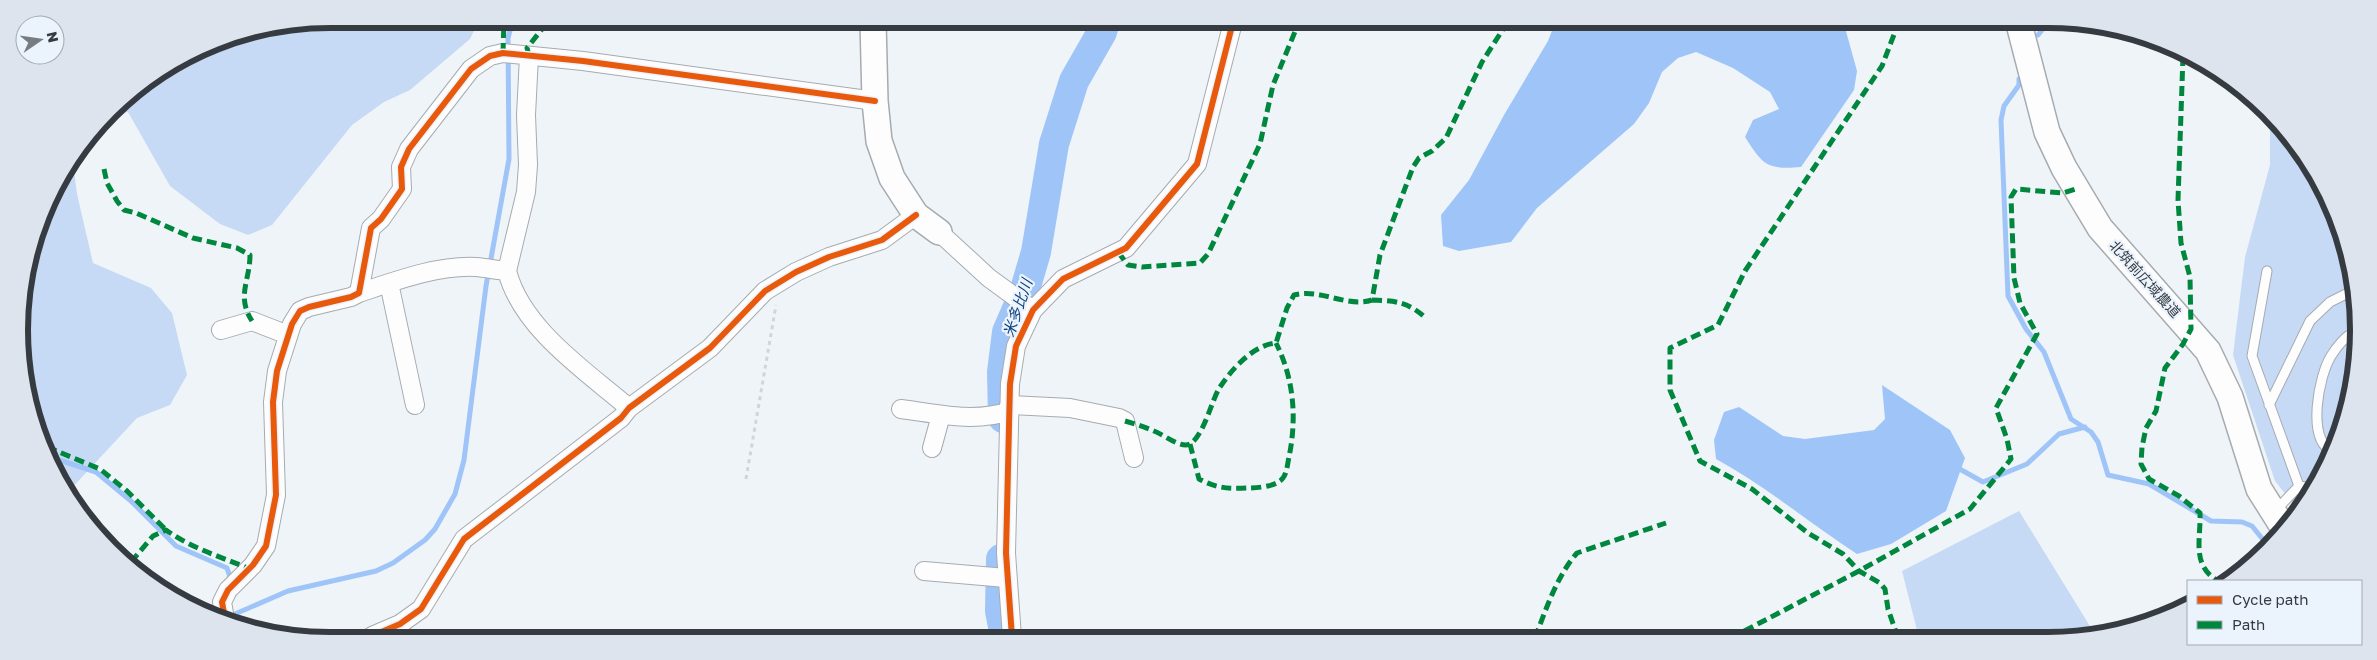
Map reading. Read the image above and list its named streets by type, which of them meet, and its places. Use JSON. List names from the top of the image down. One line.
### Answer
{"streets":{"street":["北筑前広域農道"]},"water":["米多比川"],"legend":["Cycle path","Path"],"north":"right"}
